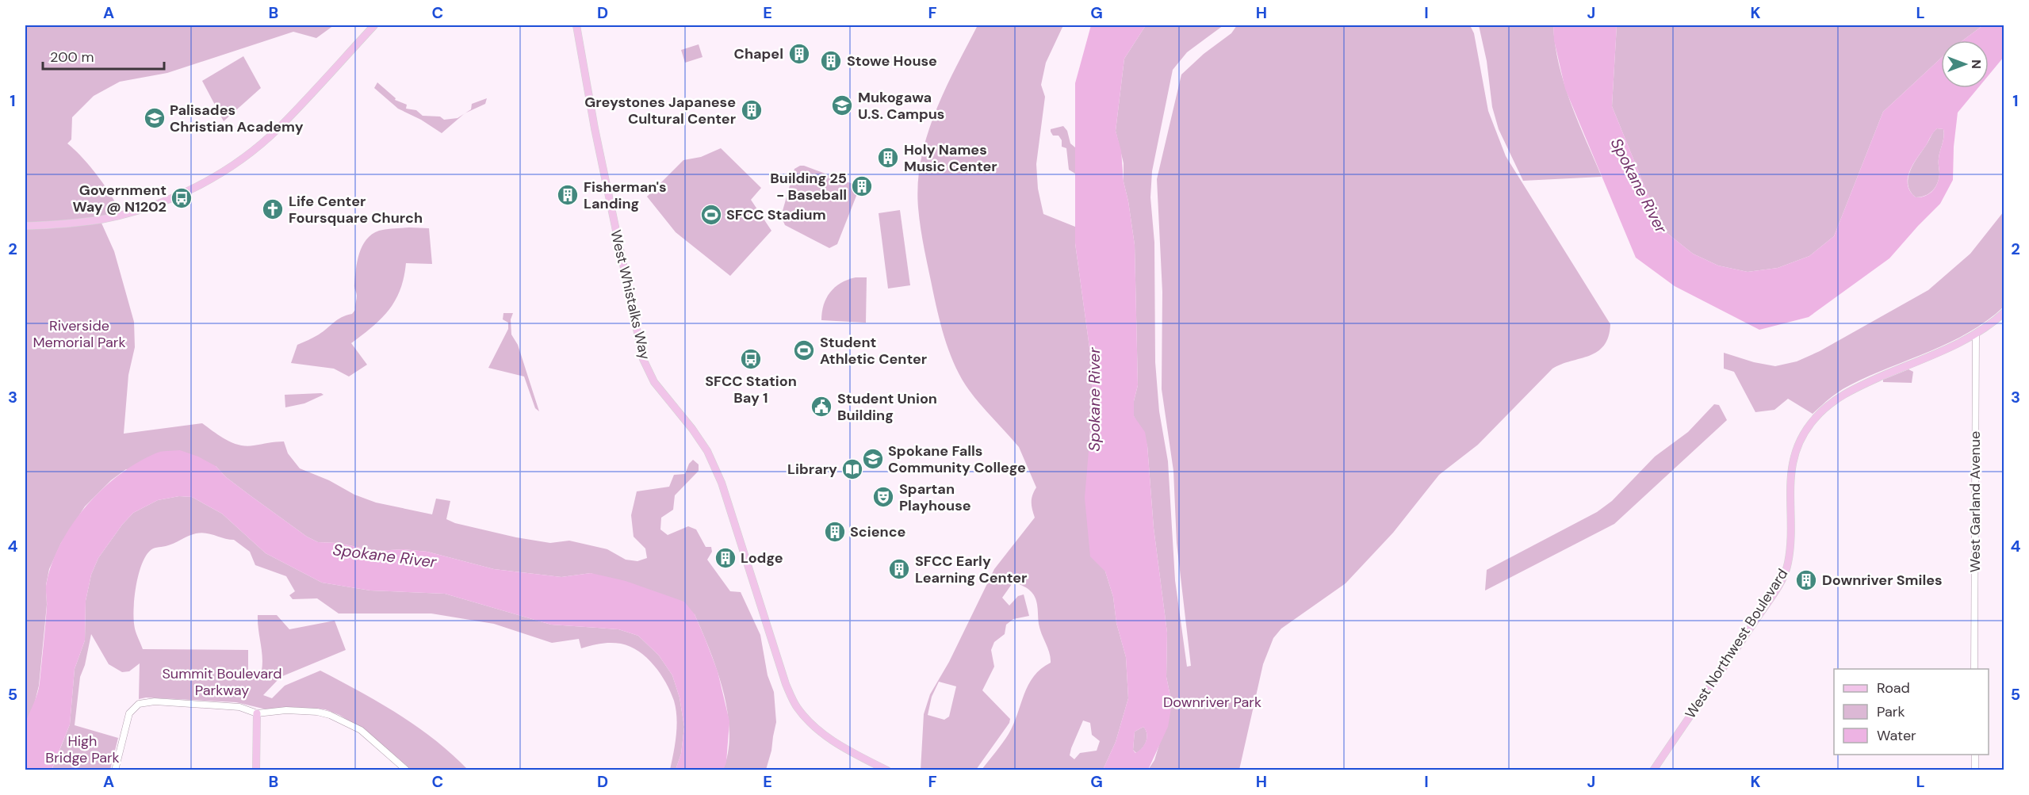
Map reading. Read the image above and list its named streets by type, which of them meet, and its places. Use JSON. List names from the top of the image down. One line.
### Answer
{"streets":{"main road":["West Whistalks Way","West Northwest Boulevard"],"street":["West Garland Avenue"]},"crossings":[["West Garland Avenue","West Northwest Boulevard"]],"water":["Spokane River"],"parks":["Riverside Memorial Park","Summit Boulevard Parkway","Downriver Park","High Bridge Park"],"places":{"building":["Chapel","Stowe House","Greystones Japanese Cultural Center","Holy Names Music Center","Building 25 - Baseball","Fisherman's Landing","Science","Lodge","SFCC Early Learning Center","Downriver Smiles"],"school or university":["Mukogawa U.S. Campus","Palisades Christian Academy","Spokane Falls Community College"],"bus stop":["Government Way @ N1202","SFCC Station Bay 1"],"church":["Life Center Foursquare Church"],"sports":["SFCC Stadium","Student Athletic Center"],"public building":["Student Union Building"],"library":["Library"],"theatre":["Spartan Playhouse"]},"legend":["Road","Park","Water"],"scale_bar":"200 m","north":"right","grid":{"columns":["A","B","C","D","E","F","G","H","I","J","K","L"],"rows":["1","2","3","4","5"]}}
